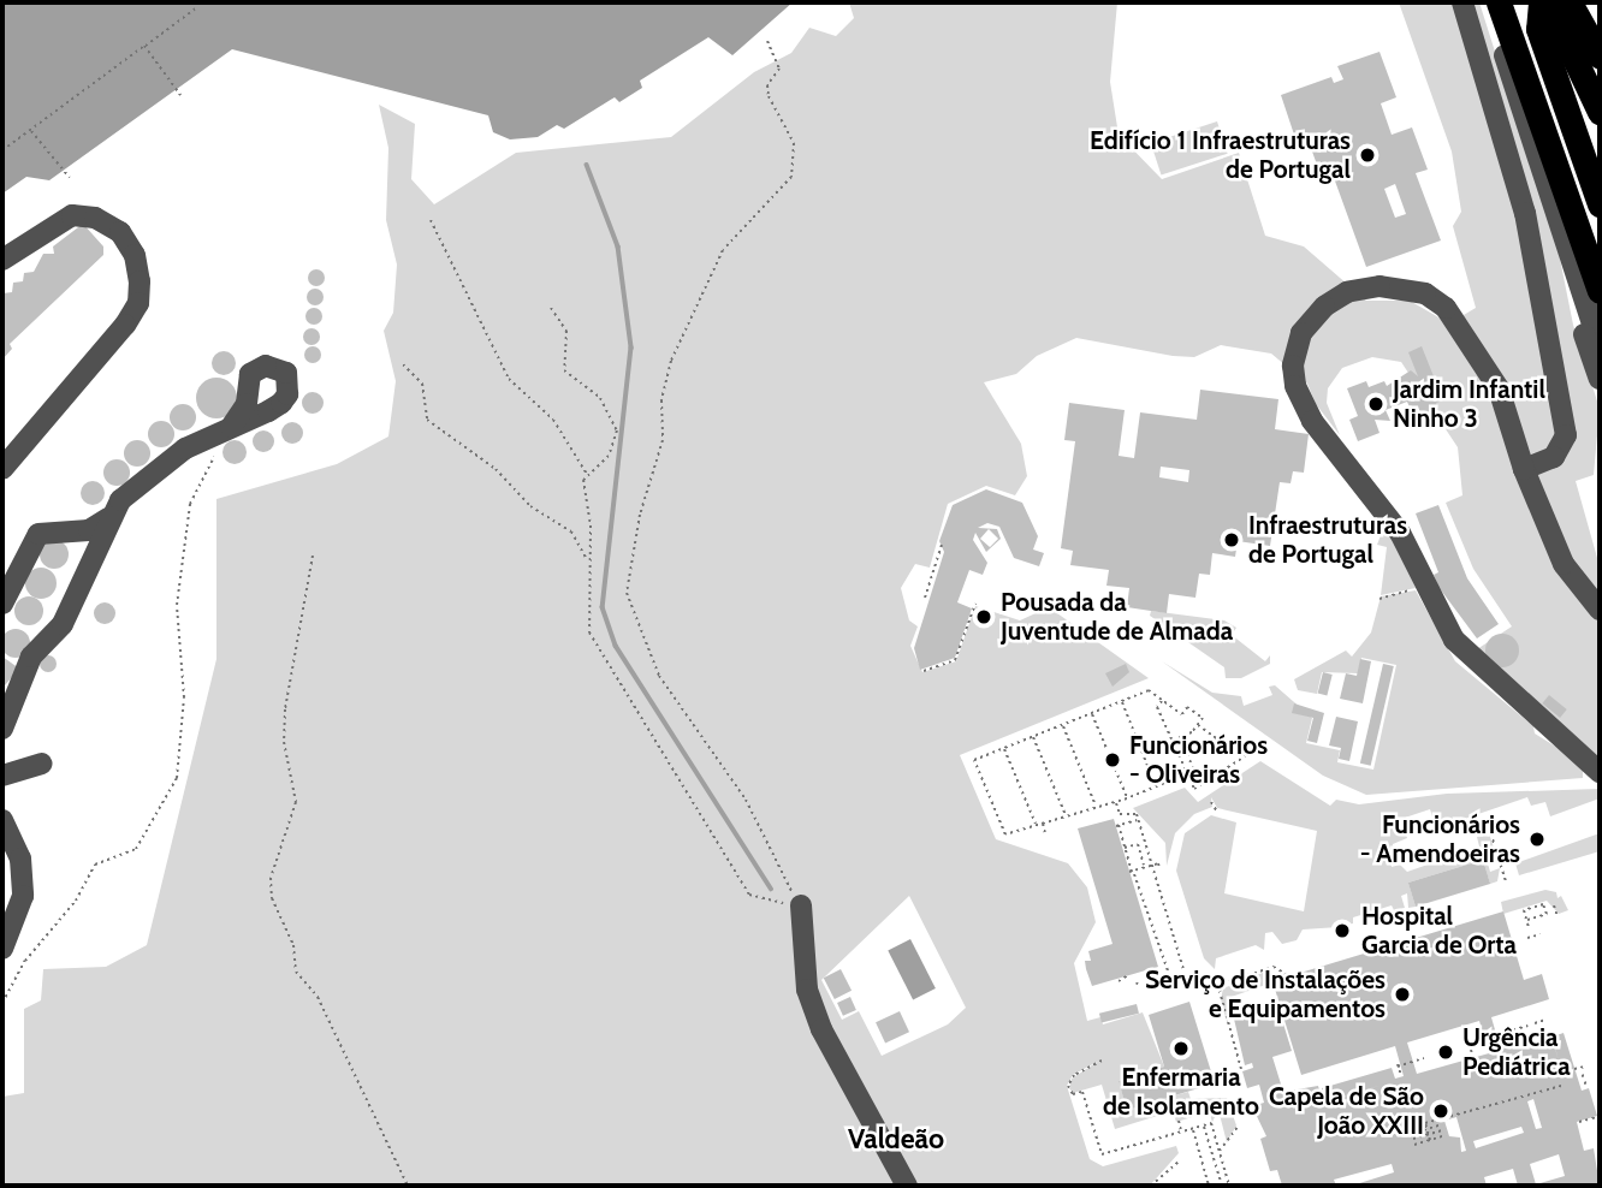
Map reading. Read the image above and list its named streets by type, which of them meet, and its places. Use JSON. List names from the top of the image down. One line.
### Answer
{"districts":["Valdeão"],"places":["Edifício 1 Infraestruturas de Portugal","Jardim Infantil Ninho 3","Infraestruturas de Portugal","Pousada da Juventude de Almada","Funcionários - Oliveiras","Funcionários - Amendoeiras","Hospital Garcia de Orta","Serviço de Instalações e Equipamentos","Enfermaria de Isolamento","Urgência Pediátrica","Capela de São João XXIII"]}
